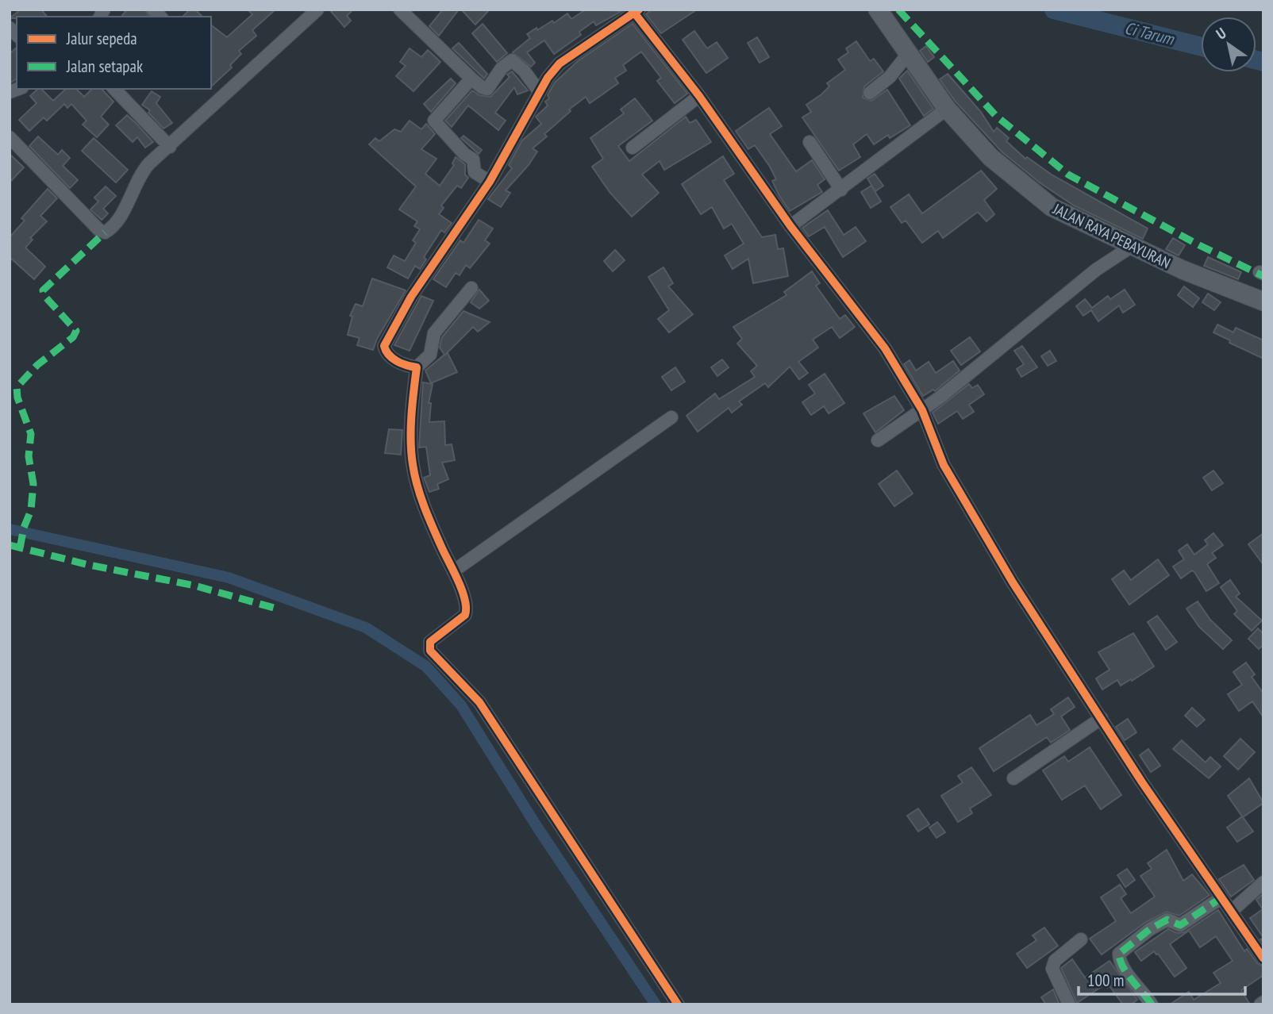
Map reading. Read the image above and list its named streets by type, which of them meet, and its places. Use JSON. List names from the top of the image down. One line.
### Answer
{"streets":{"main road":["JALAN RAYA PEBAYURAN"]},"water":["Ci Tarum"],"legend":["Jalur sepeda","Jalan setapak"],"scale_bar":"100 m","north":"top left"}
